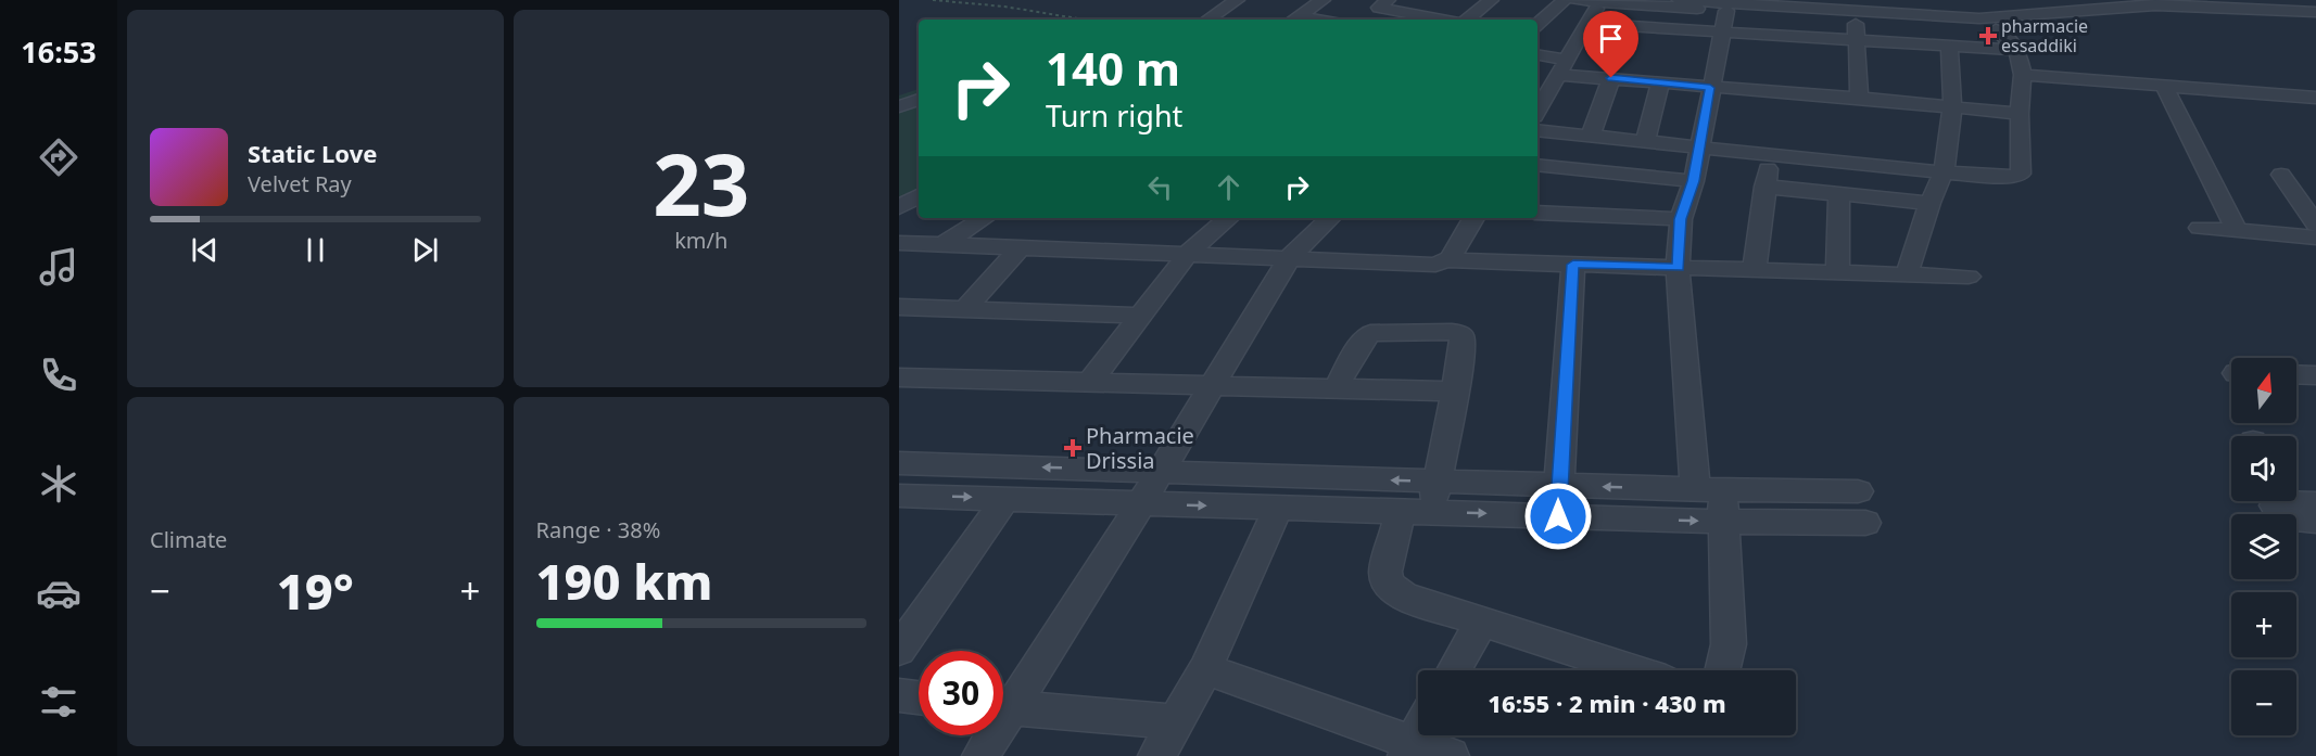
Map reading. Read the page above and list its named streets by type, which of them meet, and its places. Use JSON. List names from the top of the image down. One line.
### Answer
{"places":{"health":["pharmacie essaddiki","Pharmacie Drissia"]},"north":"top","page":{"tabs":"16:53","tile":[["23","km/h"],"Climate",["Range · 38%","190 km"]],"turn":["140 m","Turn right"],"song":["Static Love","Velvet Ray"],"map_buttons":["+","−"],"heat":["−","19°","+"],"limit":"30","trip":"16:55 · 2 min · 430 m"}}
